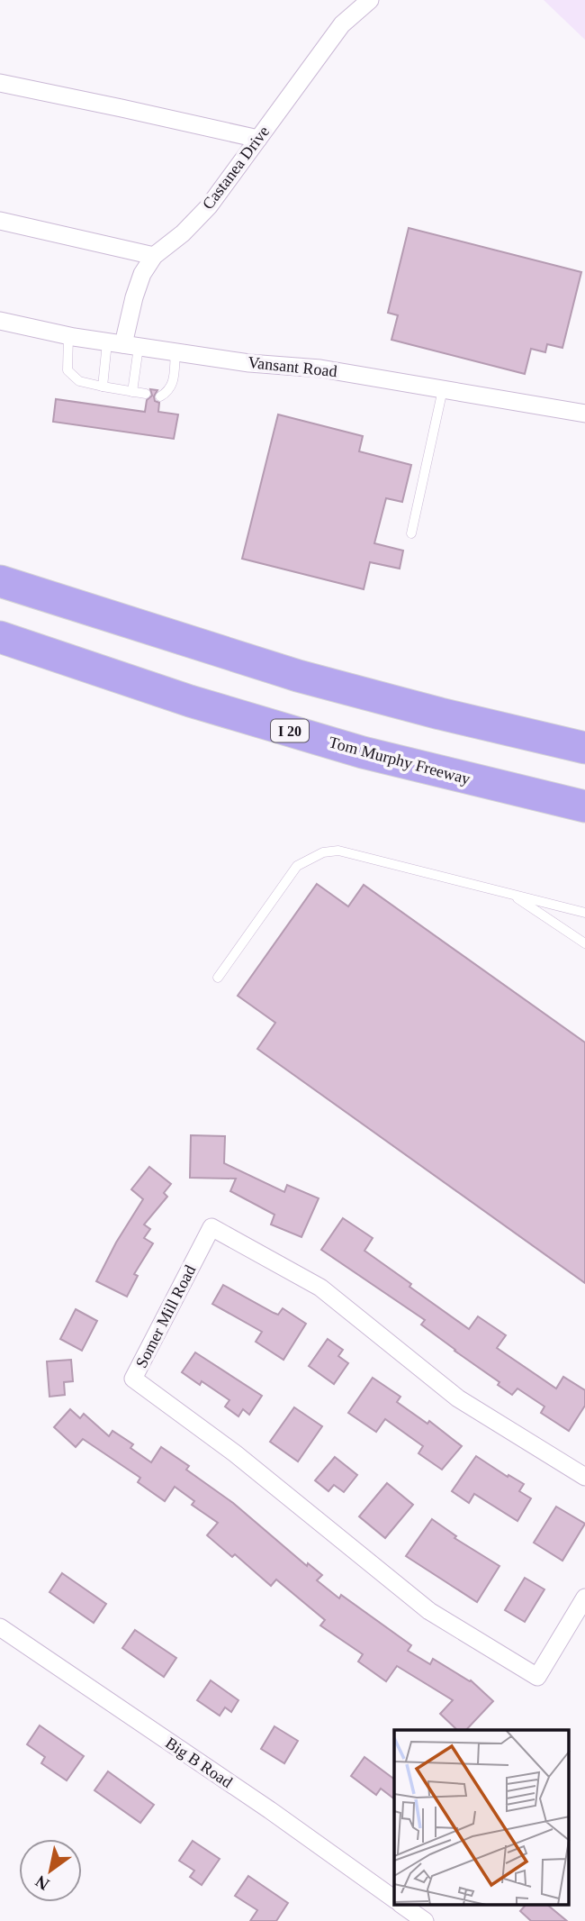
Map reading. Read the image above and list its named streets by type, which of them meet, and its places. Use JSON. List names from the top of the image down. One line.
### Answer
{"streets":{"highway":["I 20","Tom Murphy Freeway"],"street":["Castanea Drive","Vansant Road","Somer Mill Road","Big B Road"]},"crossings":[["Castanea Drive","Vansant Road"]],"north":"bottom left"}
